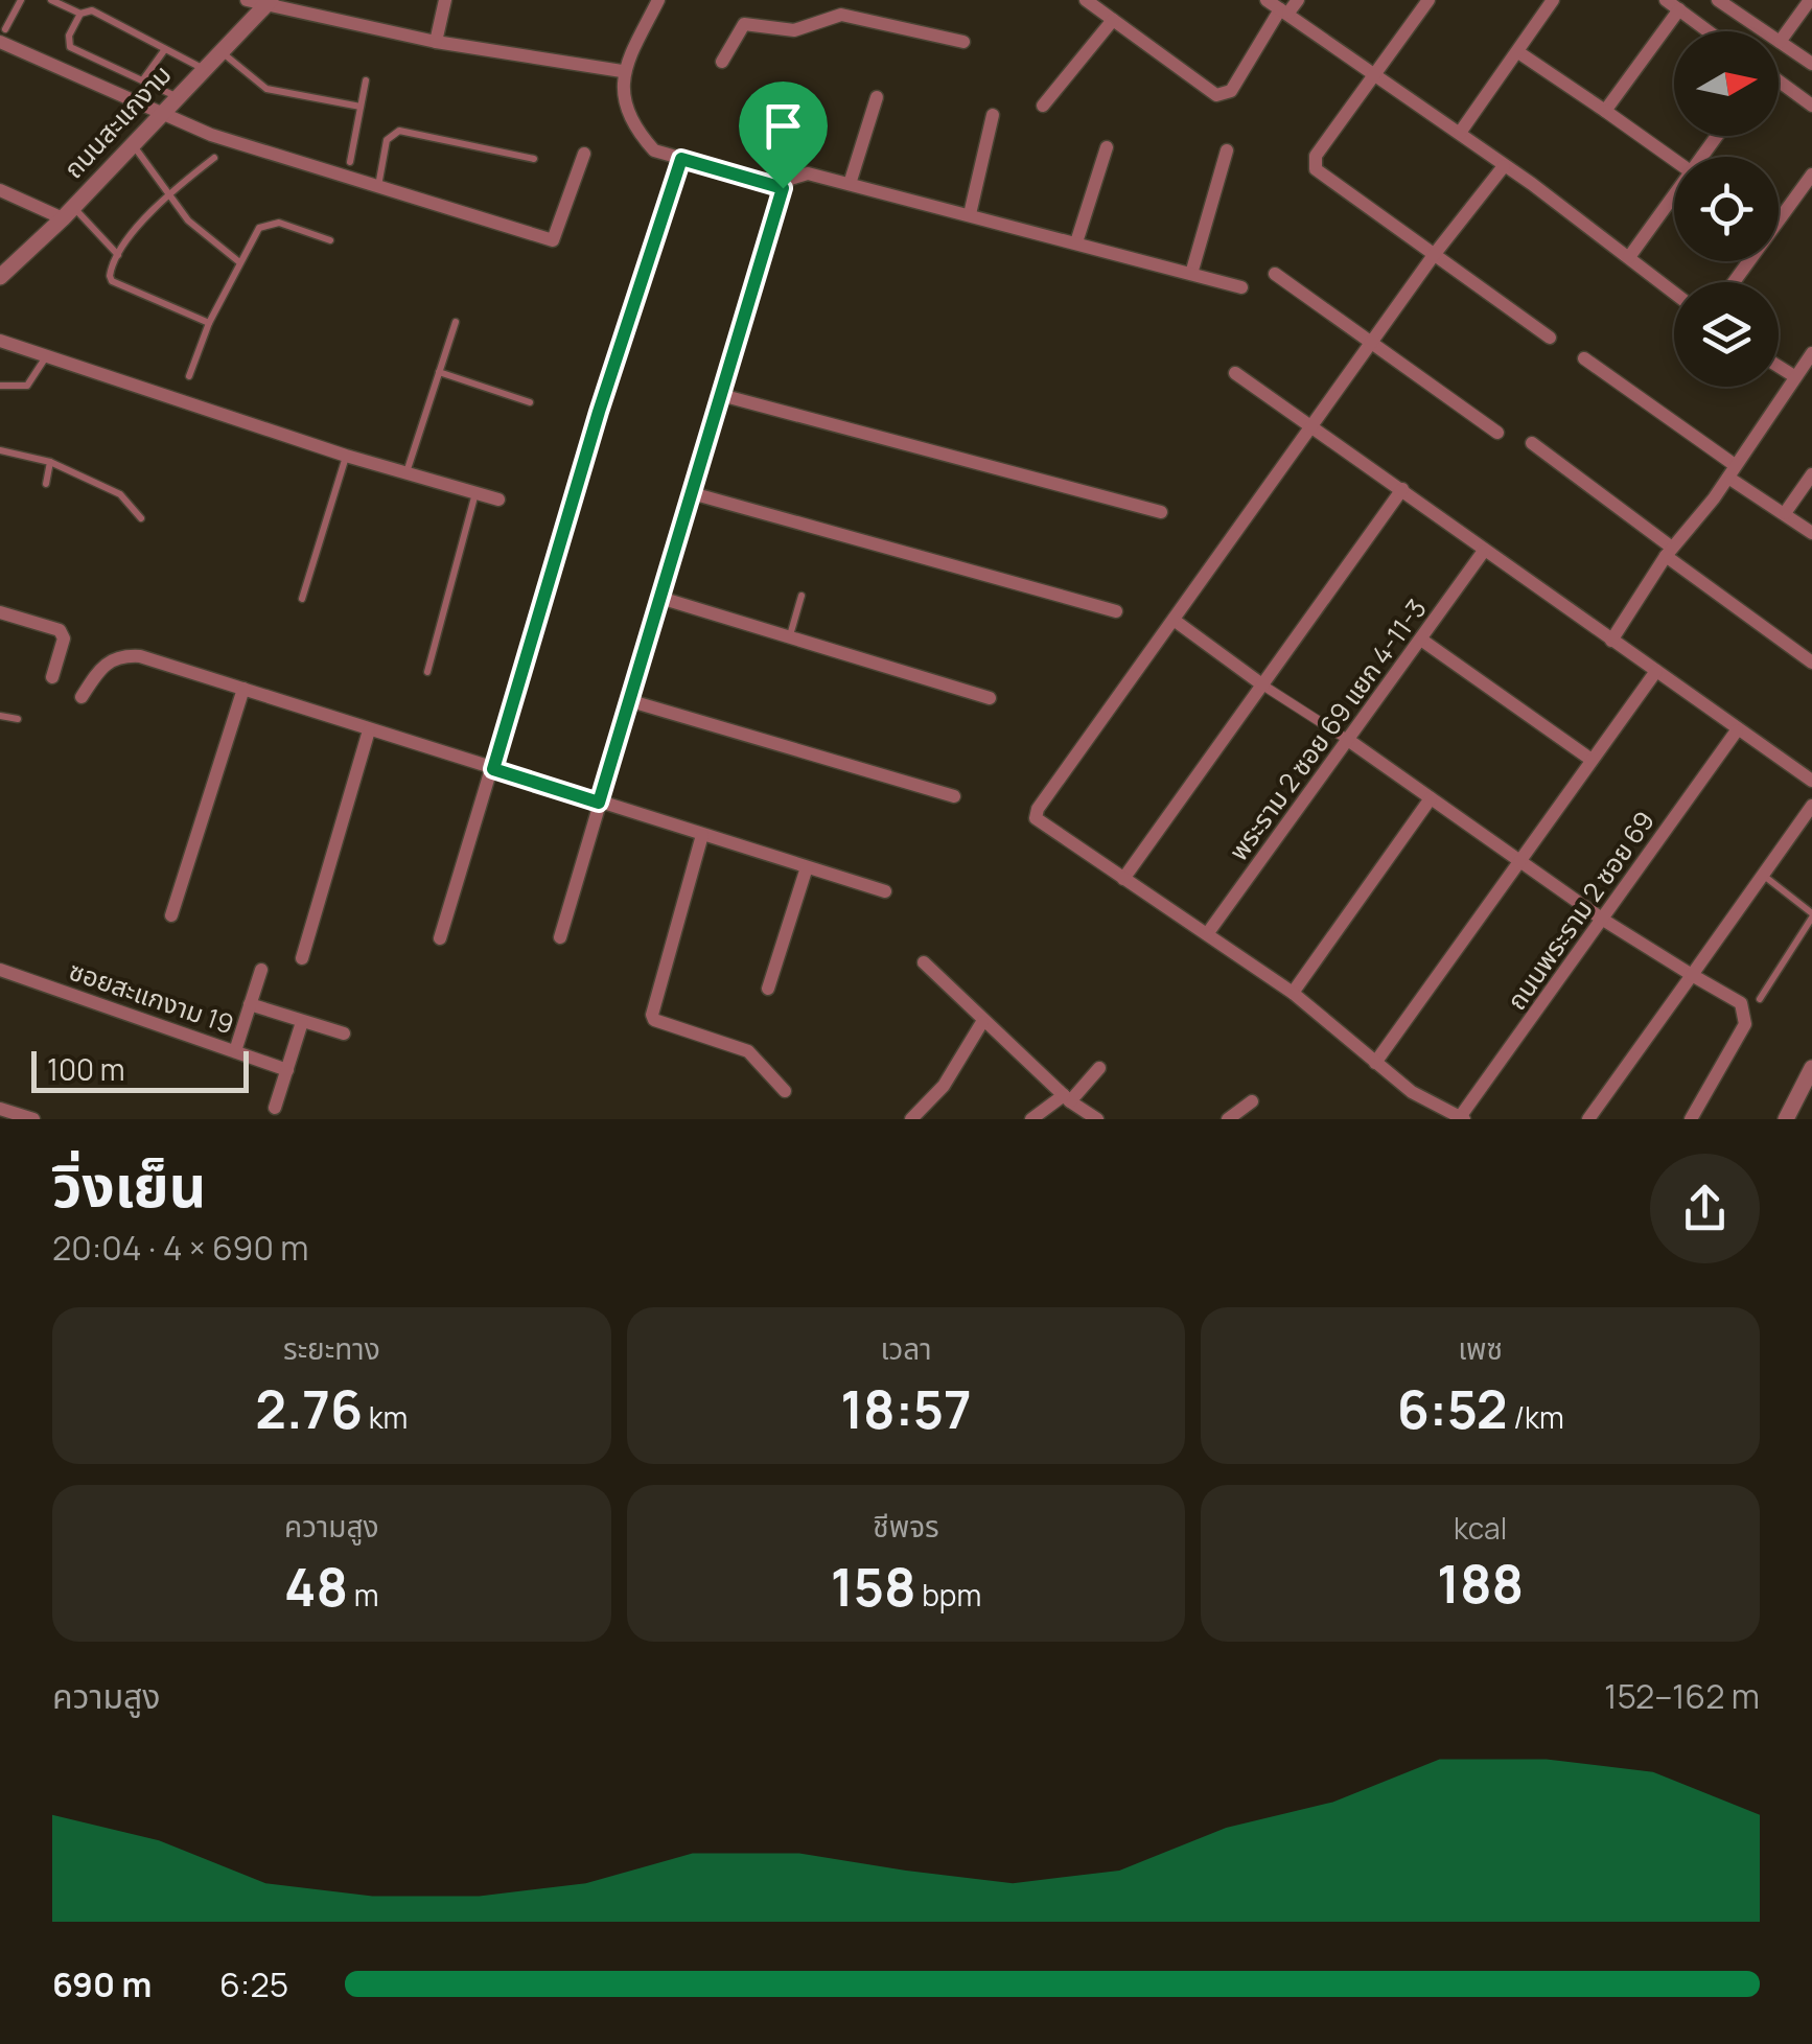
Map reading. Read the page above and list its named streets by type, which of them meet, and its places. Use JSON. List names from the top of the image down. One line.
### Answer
{"streets":{"street":["ถนนสะแกงาม","พระราม 2 ซอย 69 แยก 4-11-3","ถนนพระราม 2 ซอย 69","ซอยสะแกงาม 19"]},"crossings":[["พระราม 2 ซอย 69 แยก 4-11-3","ถนนพระราม 2 ซอย 69"]],"scale_bar":"100 m","north":"right","page":{"scale":"100 m","heading":["วิ่งเย็น","20:04 · 4 × 690 m"],"stats":[["ระยะทาง","2.76 km"],["เวลา","18:57"],["เพซ","6:52 /km"],["ความสูง","48 m"],["ชีพจร","158 bpm"],["kcal","188"]],"chart":["ความสูง","152–162 m"],"list":[{"name":"690 m","note":"6:25"}]}}
